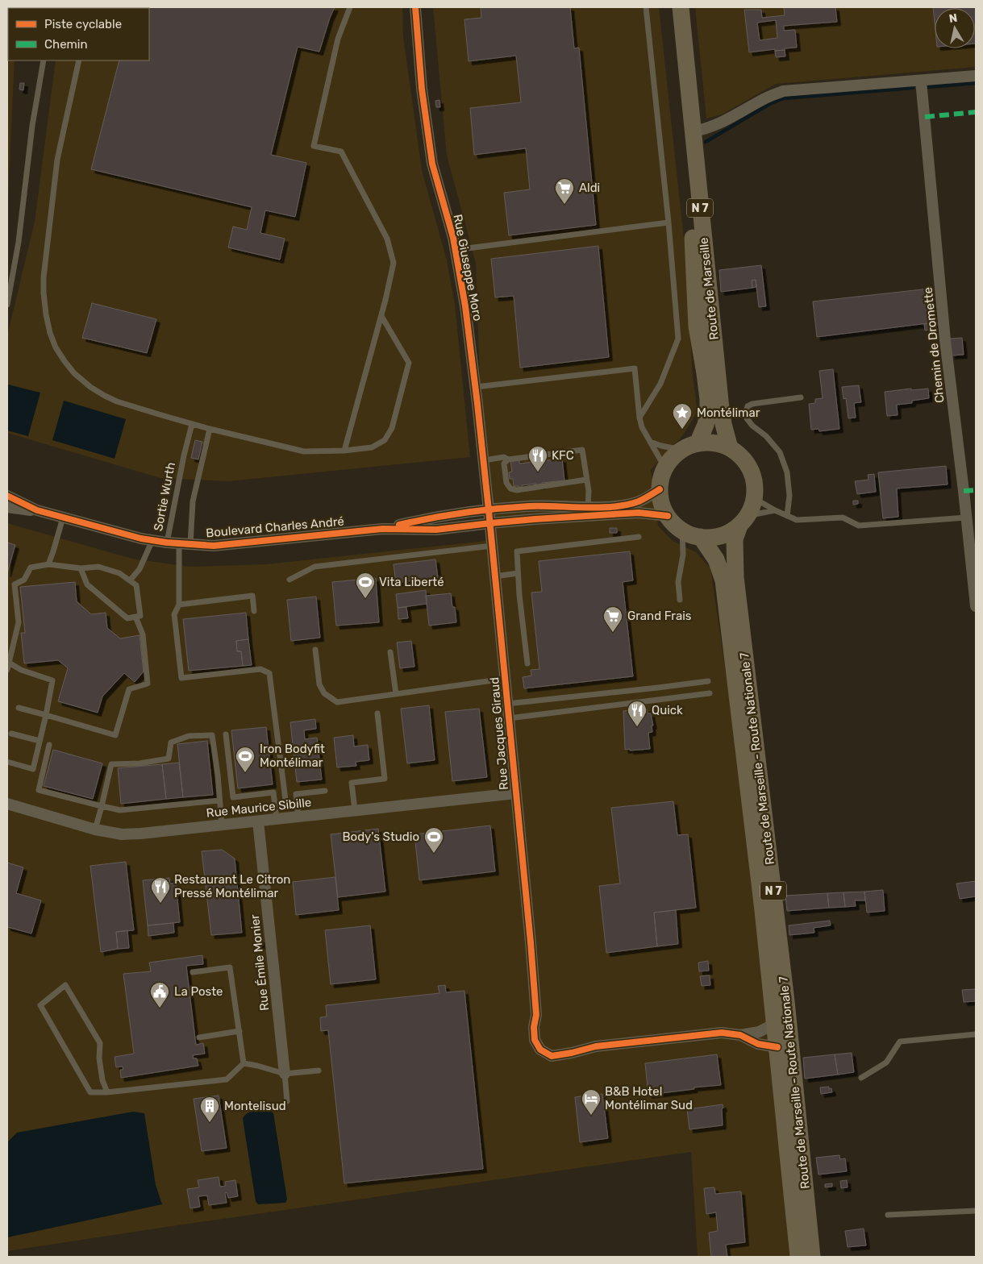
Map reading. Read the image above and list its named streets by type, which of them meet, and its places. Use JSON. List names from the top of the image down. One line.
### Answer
{"streets":{"main road":["N 7","Route de Marseille","Route de Marseille - Route Nationale 7"],"street":["Rue Giuseppe Moro","Chemin de Dromette","Boulevard Charles André","Rue Jacques Giraud","Rue Maurice Sibille","Rue Émile Monier"],"lane":["Sortie Wurth"]},"crossings":[["Rue Giuseppe Moro","Boulevard Charles André"],["Rue Giuseppe Moro","Rue Jacques Giraud"],["Route de Marseille","Boulevard Charles André"],["Route de Marseille","Route de Marseille - Route Nationale 7"],["Sortie Wurth","Boulevard Charles André"],["Boulevard Charles André","Rue Jacques Giraud"],["Boulevard Charles André","Route de Marseille - Route Nationale 7"],["Rue Jacques Giraud","Rue Maurice Sibille"],["Rue Maurice Sibille","Rue Émile Monier"]],"places":{"supermarket":["Aldi","Grand Frais"],"place":["Montélimar"],"restaurant":["KFC","Quick","Restaurant Le Citron Pressé Montélimar"],"sports":["Vita Liberté","Iron Bodyfit Montélimar","Body's Studio"],"public building":["La Poste"],"hotel":["B&B Hotel Montélimar Sud"],"building":["Montelisud"]},"legend":["Piste cyclable","Chemin"],"north":"top"}
